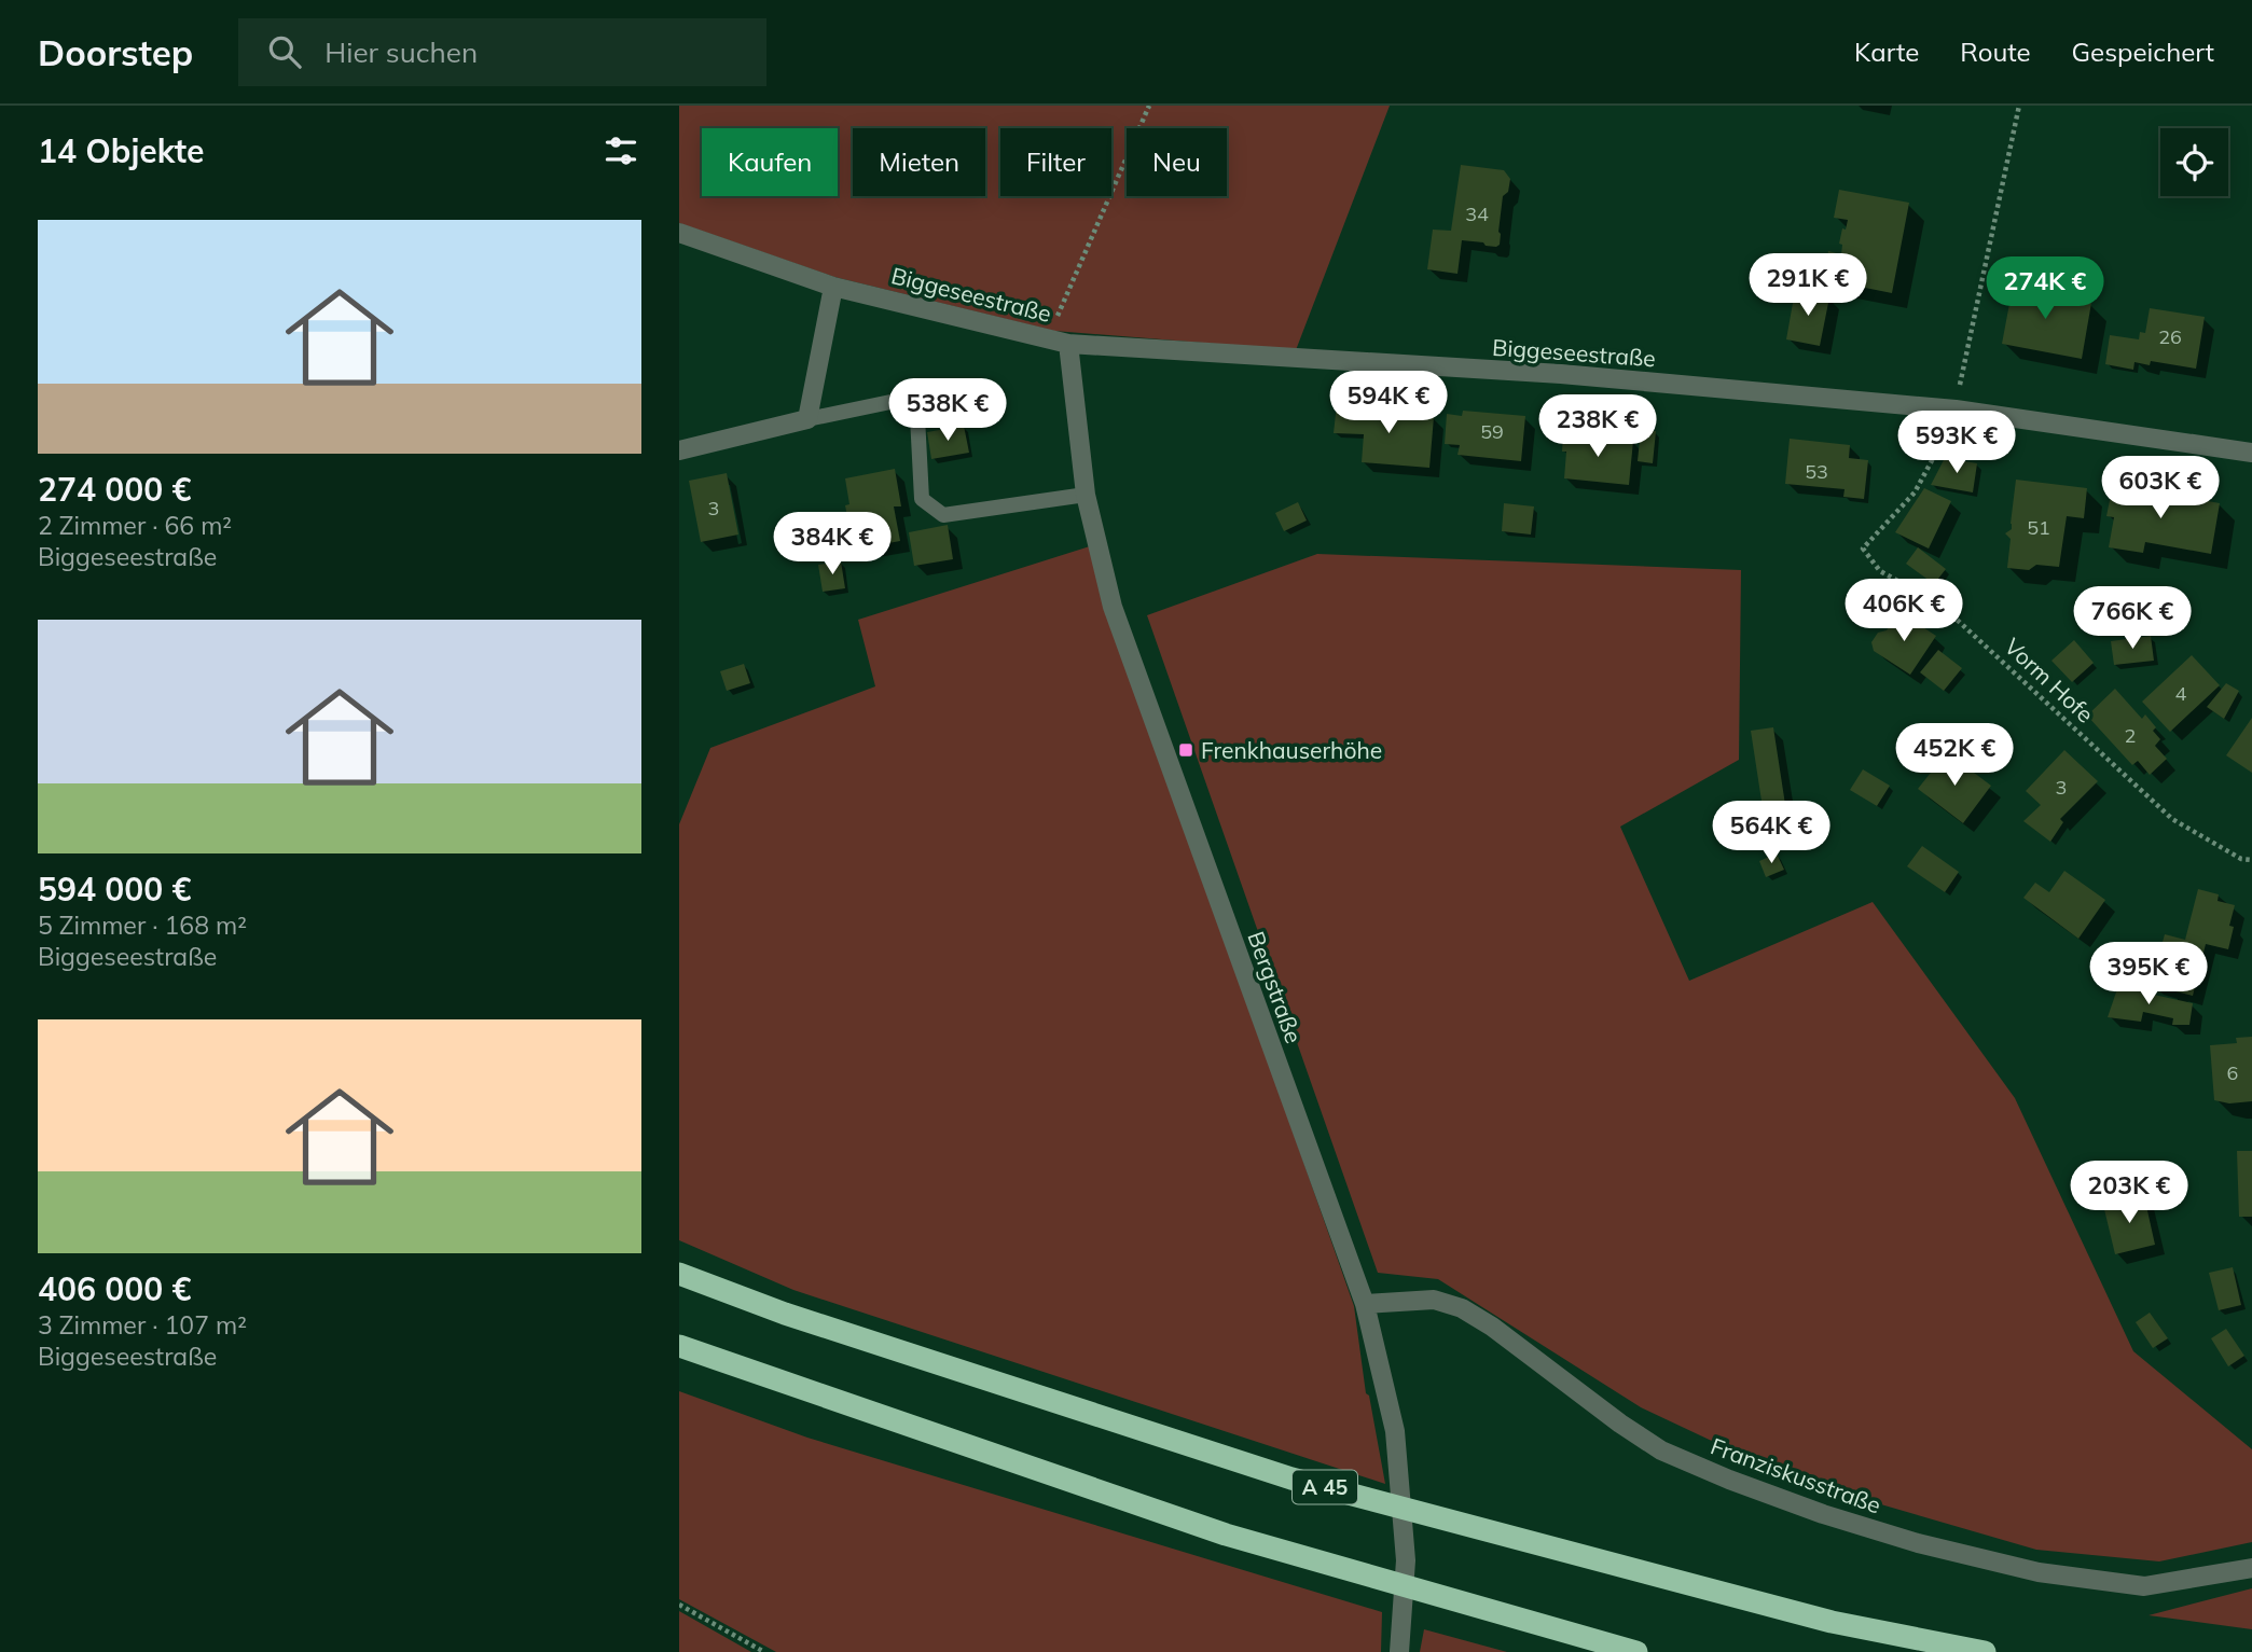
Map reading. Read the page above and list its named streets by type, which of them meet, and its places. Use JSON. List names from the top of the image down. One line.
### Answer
{"streets":{"highway":["A 45"],"street":["Biggeseestraße","Bergstraße","Franziskusstraße"],"path":["Vorm Hofe"]},"crossings":[["Biggeseestraße","Vorm Hofe"],["Biggeseestraße","Bergstraße"],["Bergstraße","Franziskusstraße"]],"places":{"transit":["Frenkhauserhöhe"]},"house_numbers":["34","26","59","53","3","51","4","2","3","6"],"page":{"header":"Doorstep","search":"Hier suchen","nav":["Karte","Route","Gespeichert"],"heading":"14 Objekte","chip":["Kaufen","Mieten","Filter","Neu"],"list":[{"name":"274 000 €","note":"2 Zimmer · 66 m² · Biggeseestraße"},{"name":"594 000 €","note":"5 Zimmer · 168 m² · Biggeseestraße"},{"name":"406 000 €","note":"3 Zimmer · 107 m² · Biggeseestraße"}],"price":["291K €","274K €","594K €","538K €","238K €","593K €","603K €","384K €","406K €","766K €","452K €","564K €","395K €","203K €"]}}
